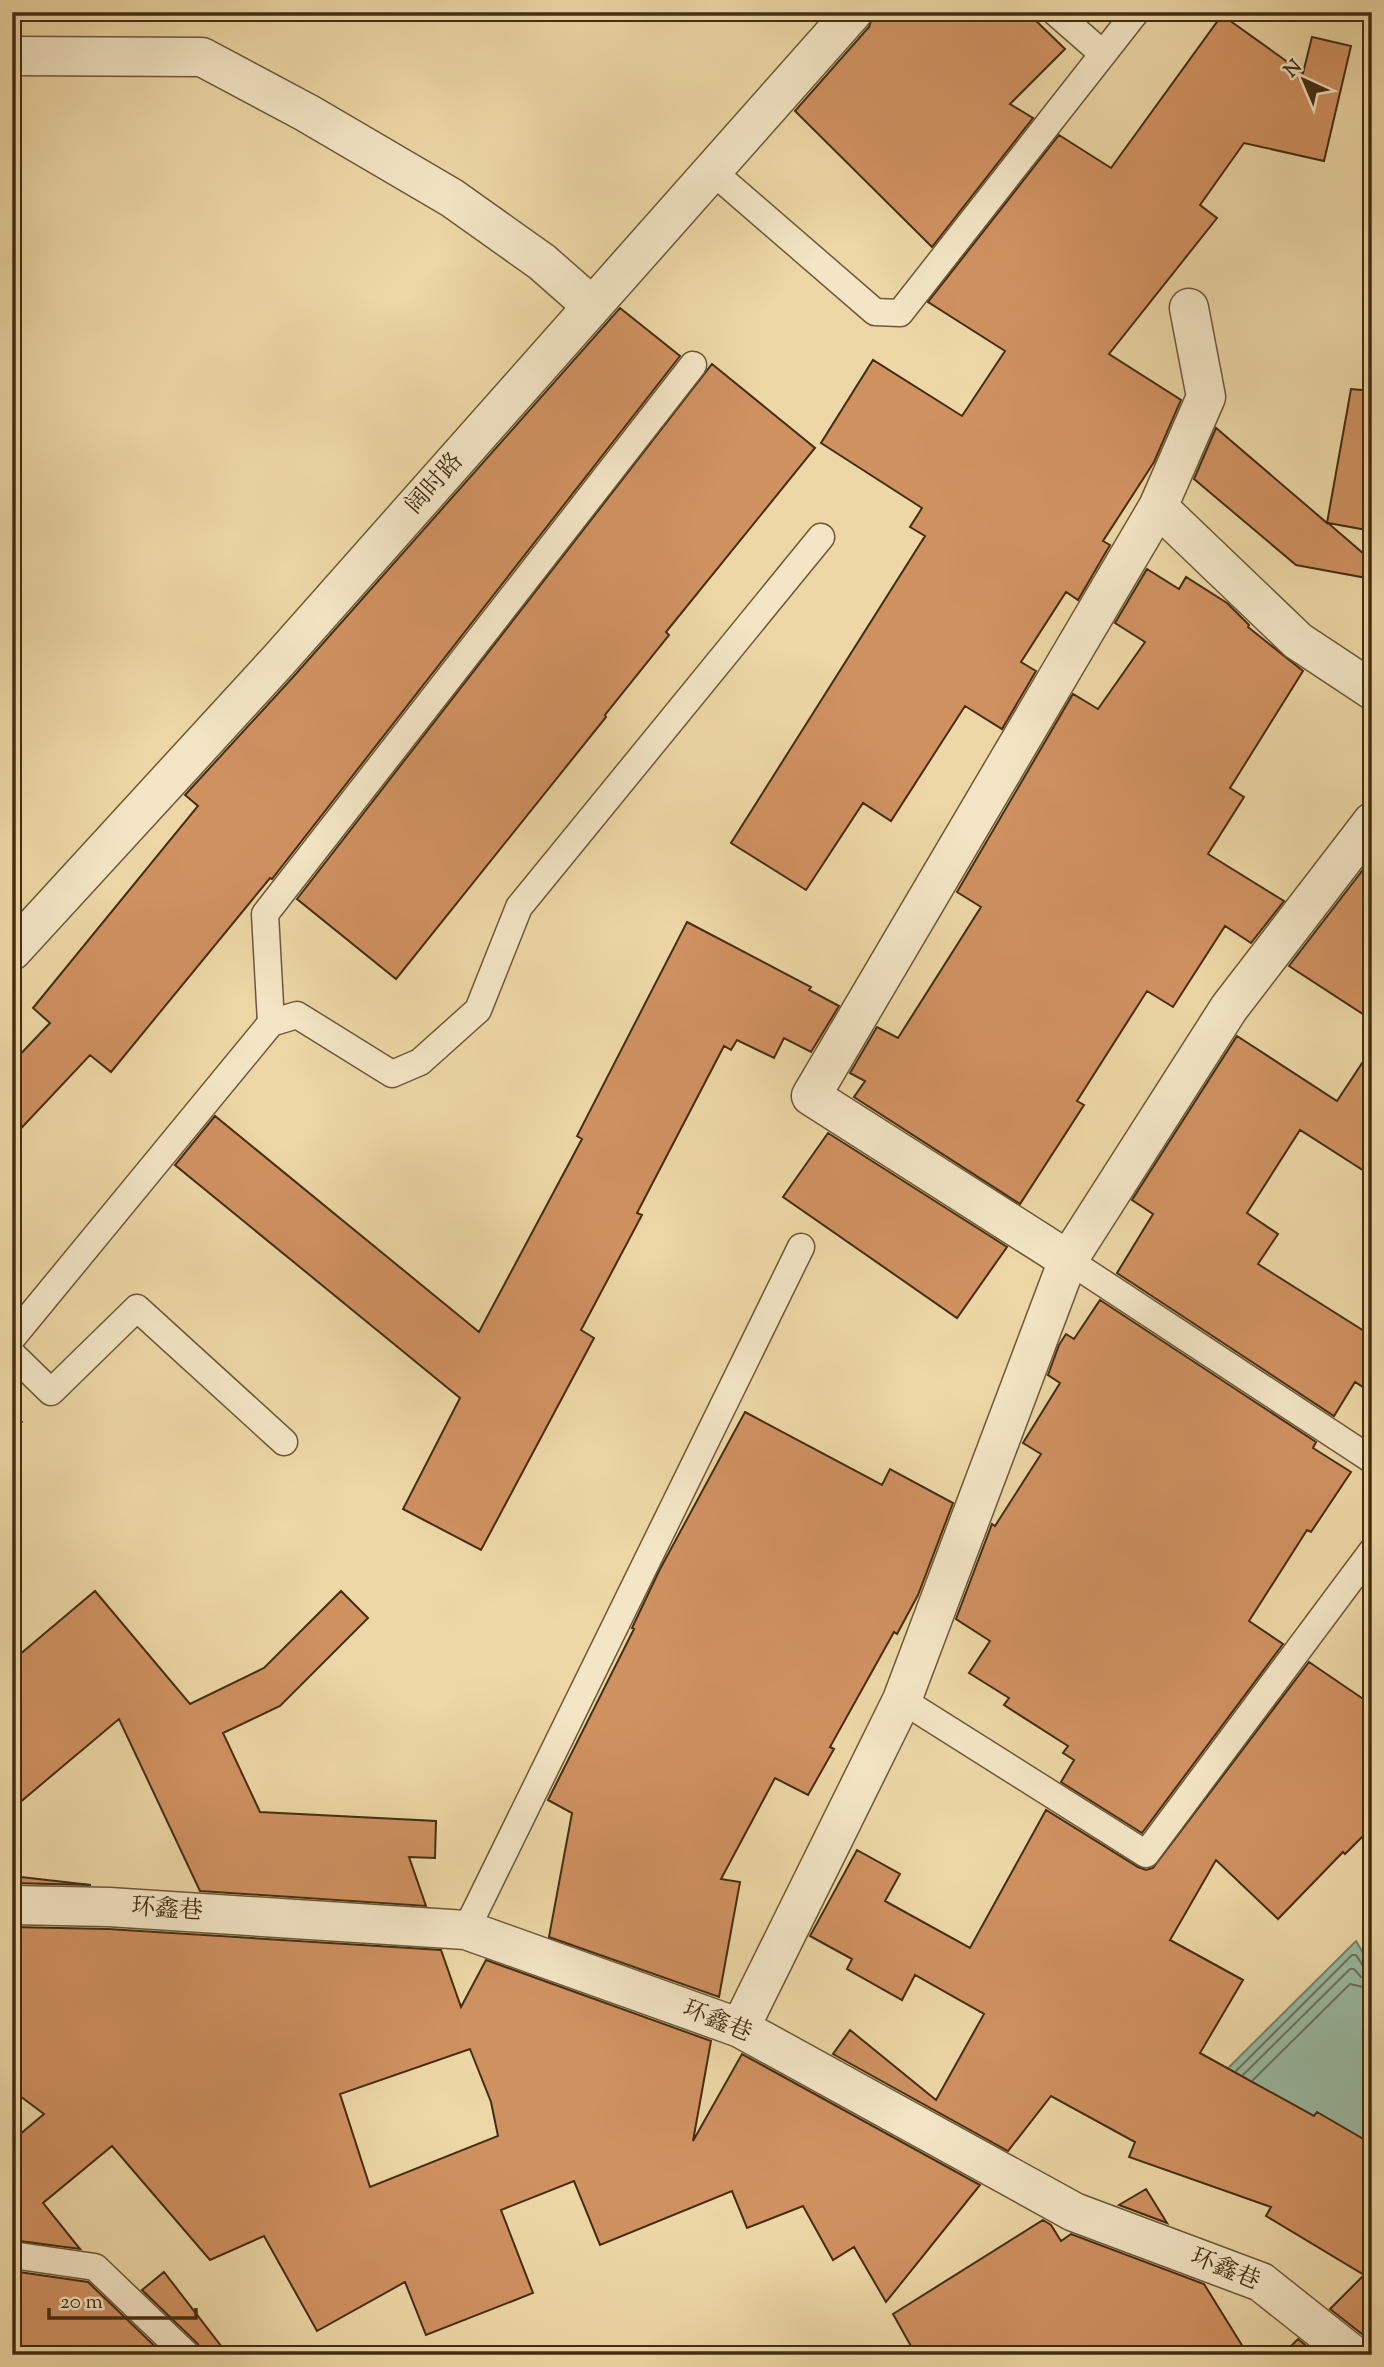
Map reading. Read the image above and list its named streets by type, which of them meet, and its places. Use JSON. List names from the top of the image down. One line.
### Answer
{"streets":{"street":["阔时路","环鑫巷"]},"scale_bar":"20 m","north":"top left"}
